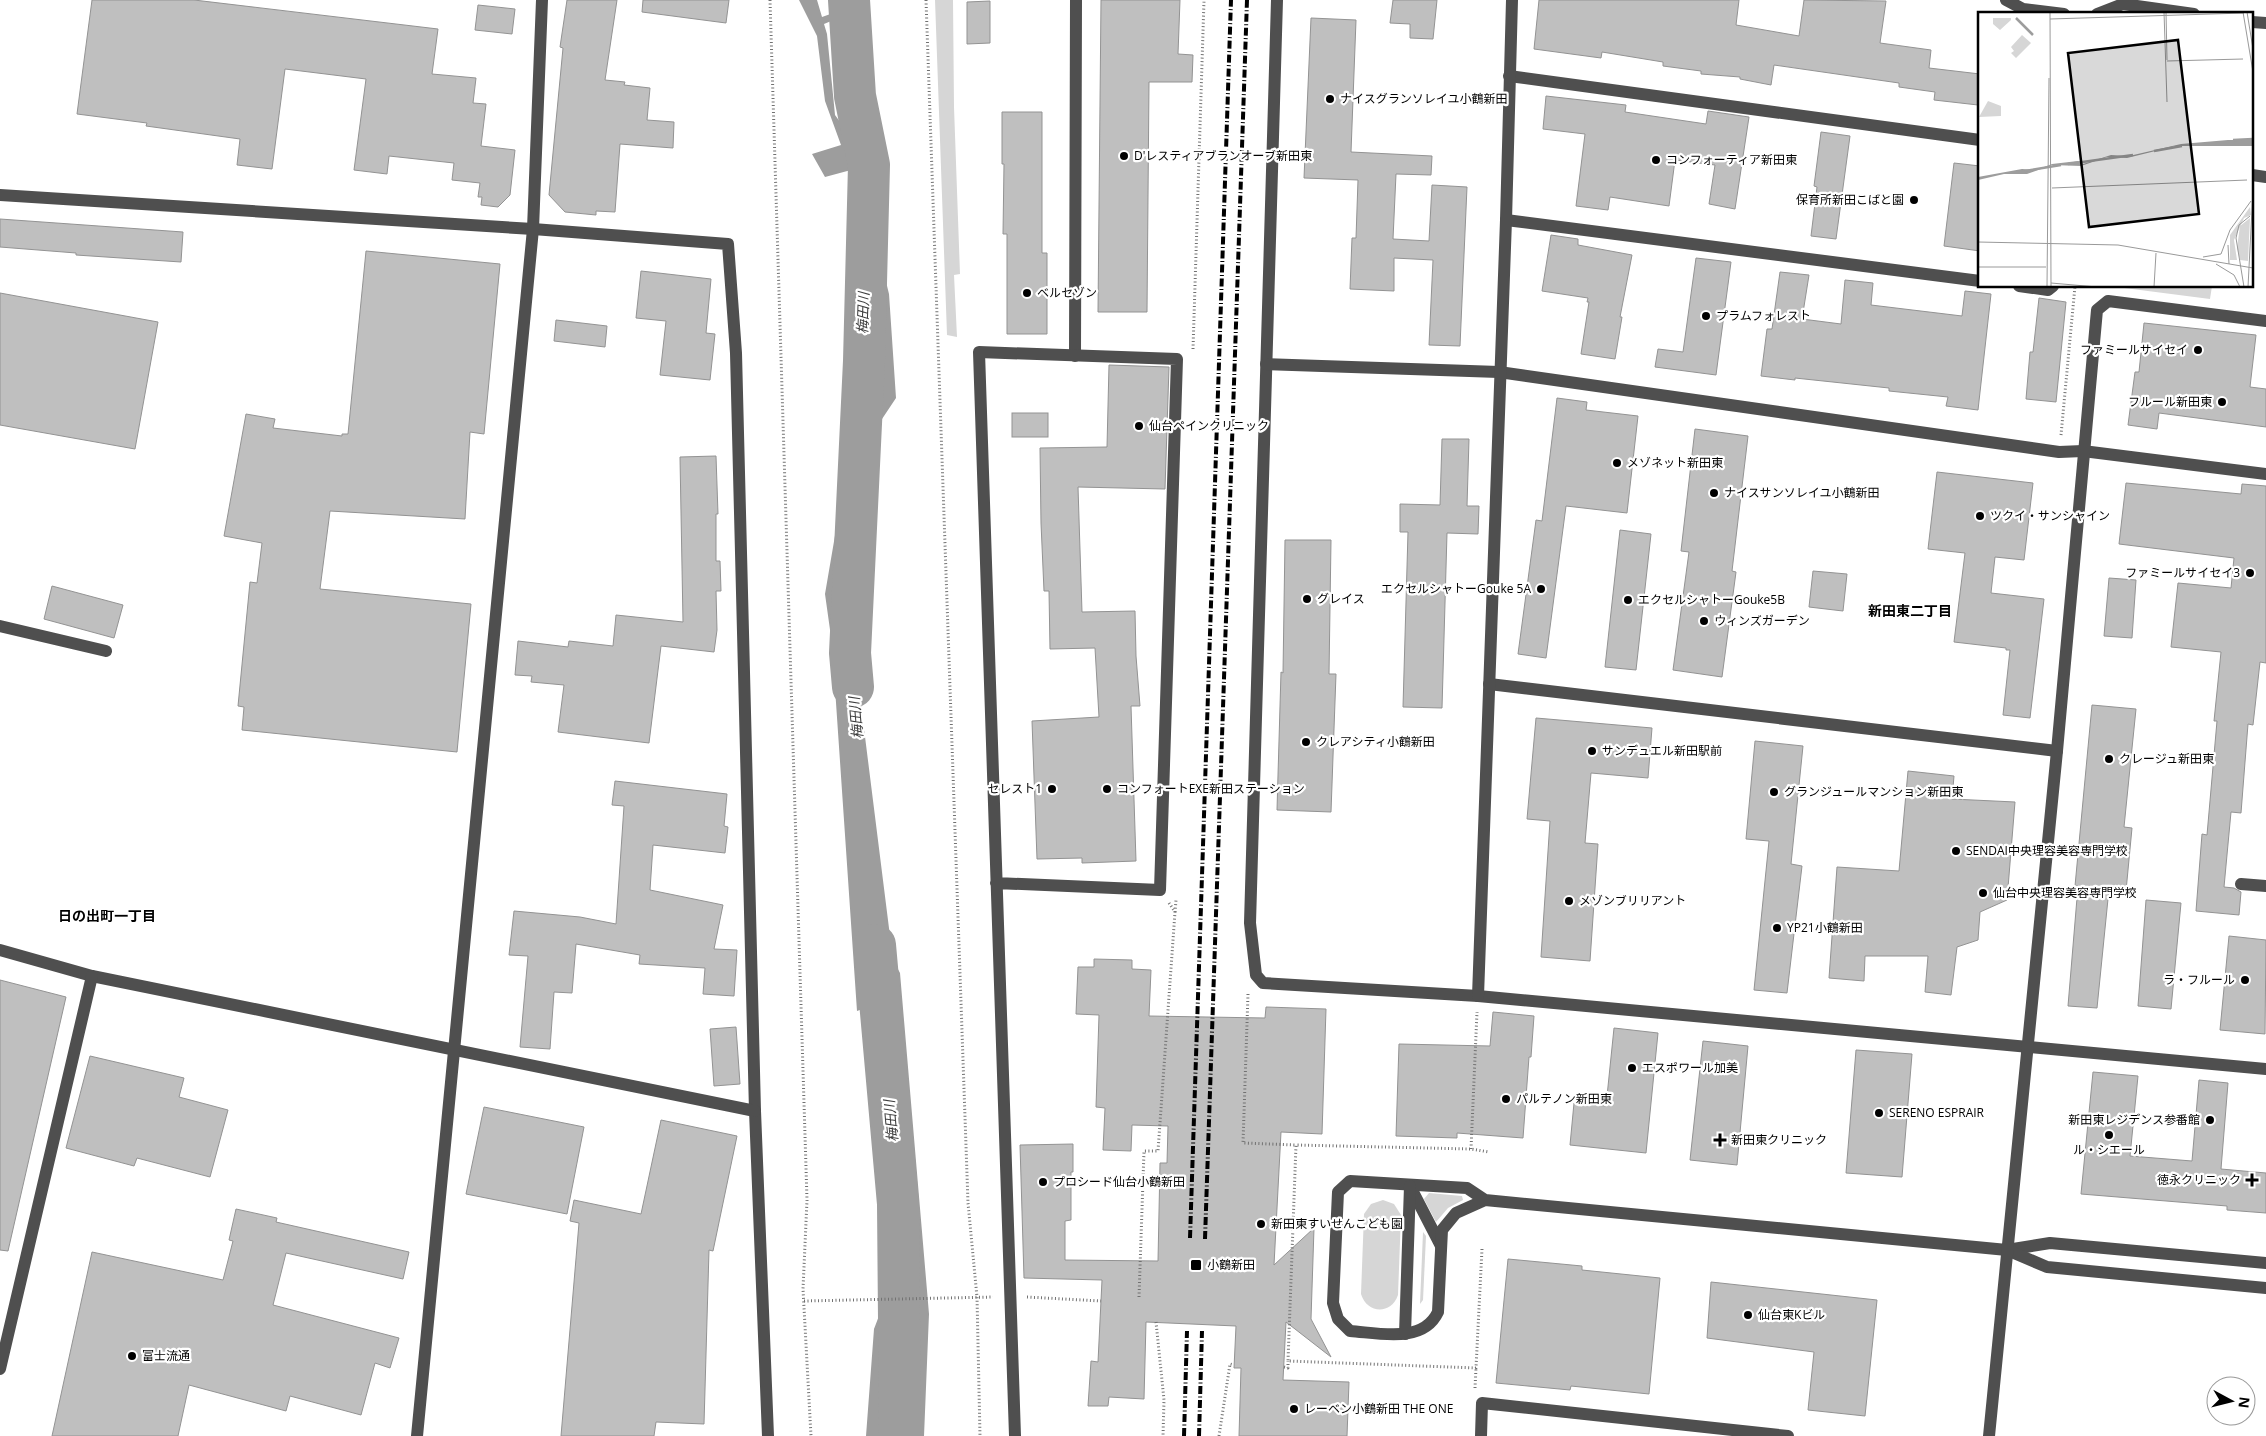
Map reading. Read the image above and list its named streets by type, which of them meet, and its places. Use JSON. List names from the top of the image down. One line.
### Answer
{"districts":["新田東二丁目","日の出町一丁目"],"water":["梅田川"],"places":{"other":["ナイスグランソレイユ小鶴新田","D'レスティアブランオーブ新田東","コンフォーティア新田東","保育所新田こばと園","ベルセゾン","プラムフォレスト","ファミールサイセイ","フルール新田東","仙台ペインクリニック","メゾネット新田東","ナイスサンソレイユ小鶴新田","ツクイ・サンシャイン","ファミールサイセイ3","エクセルシャトーGouke 5A","グレイス","エクセルシャトーGouke5B","ウィンズガーデン","クレアシティ小鶴新田","サンデュエル新田駅前","クレージュ新田東","セレスト1","コンフォートEXE新田ステーション","グランジュールマンション新田東","SENDAI中央理容美容専門学校","仙台中央理容美容専門学校","メゾンブリリアント","YP21小鶴新田","ラ・フルール","エスポワール加美","パルテノン新田東","SERENO ESPRAIR","新田東レジデンス参番館","ル・シエール","プロシード仙台小鶴新田","新田東すいせんこども園","仙台東Kビル","富士流通","レーベン小鶴新田 THE ONE"],"health":["新田東クリニック","徳永クリニック"],"transit":["小鶴新田"]},"north":"right"}
